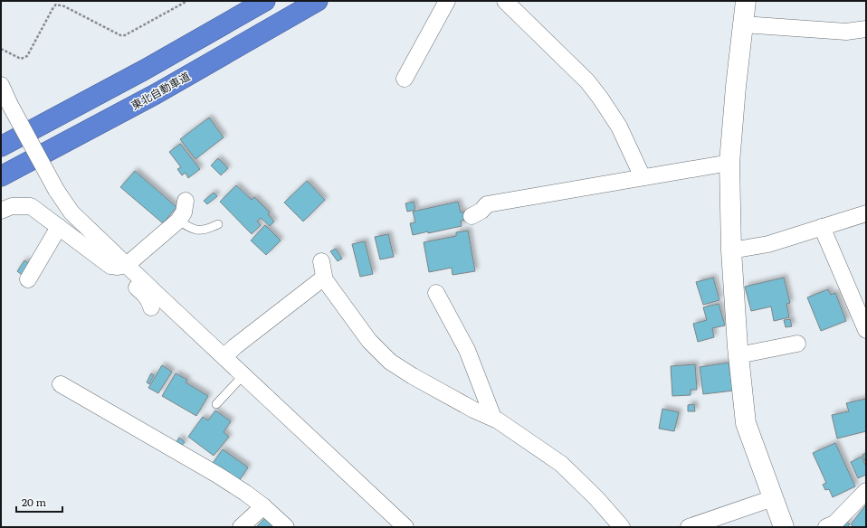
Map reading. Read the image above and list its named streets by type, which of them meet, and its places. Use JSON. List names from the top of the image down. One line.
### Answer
{"streets":{"highway":["東北自動車道"]},"scale_bar":"20 m"}
